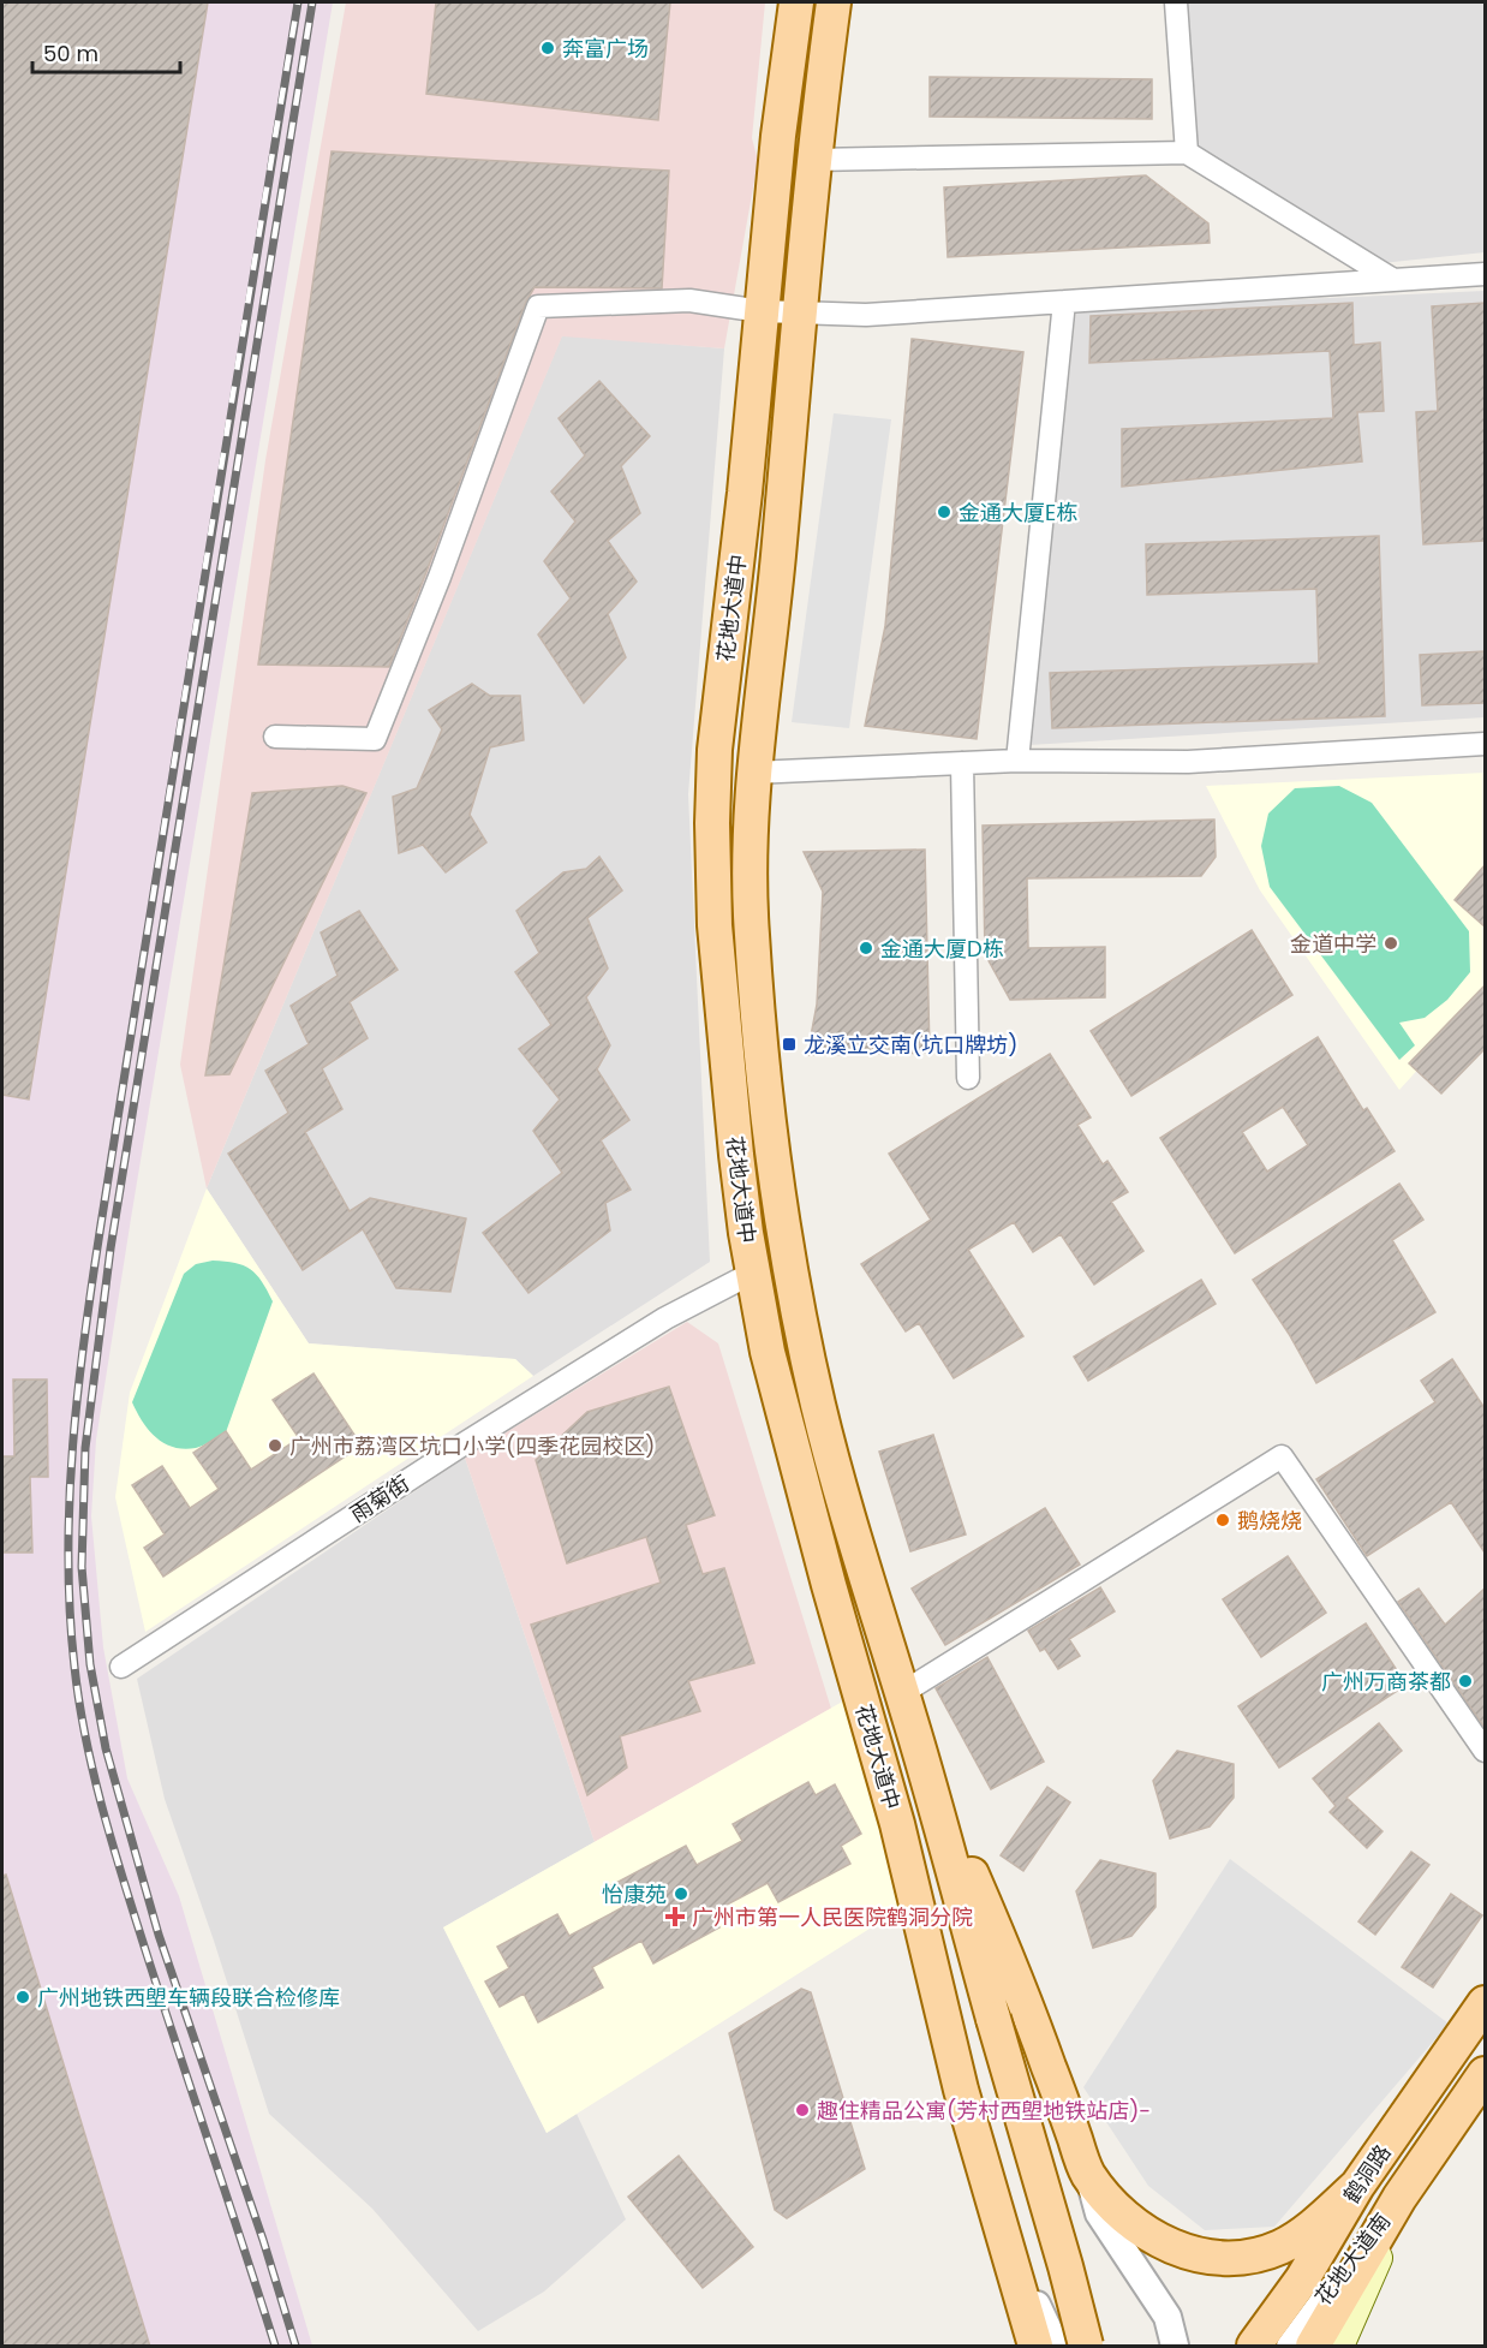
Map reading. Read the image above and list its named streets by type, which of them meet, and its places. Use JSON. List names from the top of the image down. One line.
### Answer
{"streets":{"main road":["花地大道中","鹤洞路","花地大道南"],"street":["雨菊街"]},"crossings":[["花地大道中","雨菊街"],["鹤洞路","花地大道南"]],"places":{"other":["奔富广场","金通大厦E栋","金道中学","金通大厦D栋","广州市荔湾区坑口小学(四季花园校区)","鹅烧烧","广州万商茶都","怡康苑","广州地铁西塱车辆段联合检修库","趣住精品公寓(芳村西塱地铁站店)-"],"transit":["龙溪立交南(坑口牌坊)"],"health":["广州市第一人民医院鹤洞分院"]},"scale_bar":"50 m"}
